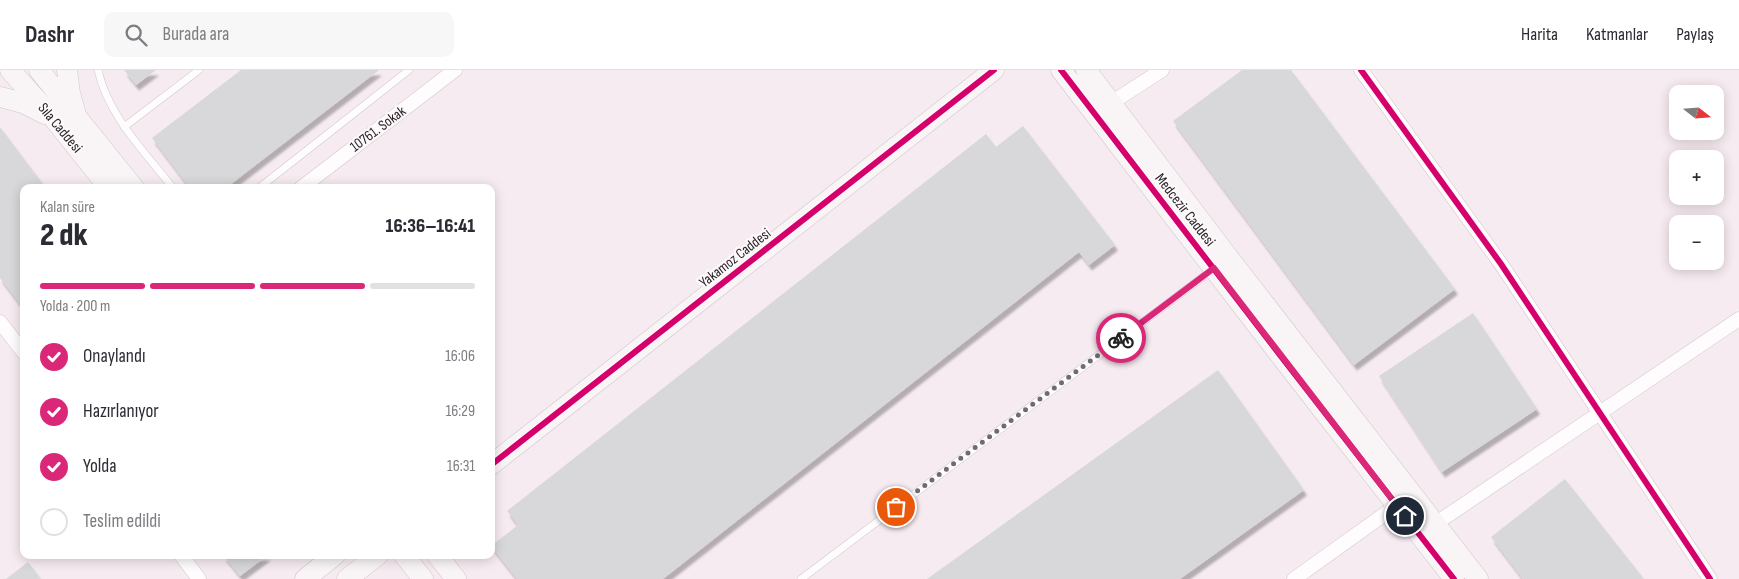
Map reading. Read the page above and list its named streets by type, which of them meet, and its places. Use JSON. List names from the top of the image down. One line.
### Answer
{"streets":{"street":["Sıla Caddesi","10761. Sokak","Medcezir Caddesi","Yakamoz Caddesi"]},"north":"right","page":{"header":"Dashr","search":"Burada ara","nav":["Harita","Katmanlar","Paylaş"],"map_buttons":["+","−"],"heading":["2 dk","Kalan süre","16:36–16:41"],"bar":"Yolda · 200 m","list":[["Onaylandı","16:06"],["Hazırlanıyor","16:29"],["Yolda","16:31"],"Teslim edildi"]}}
